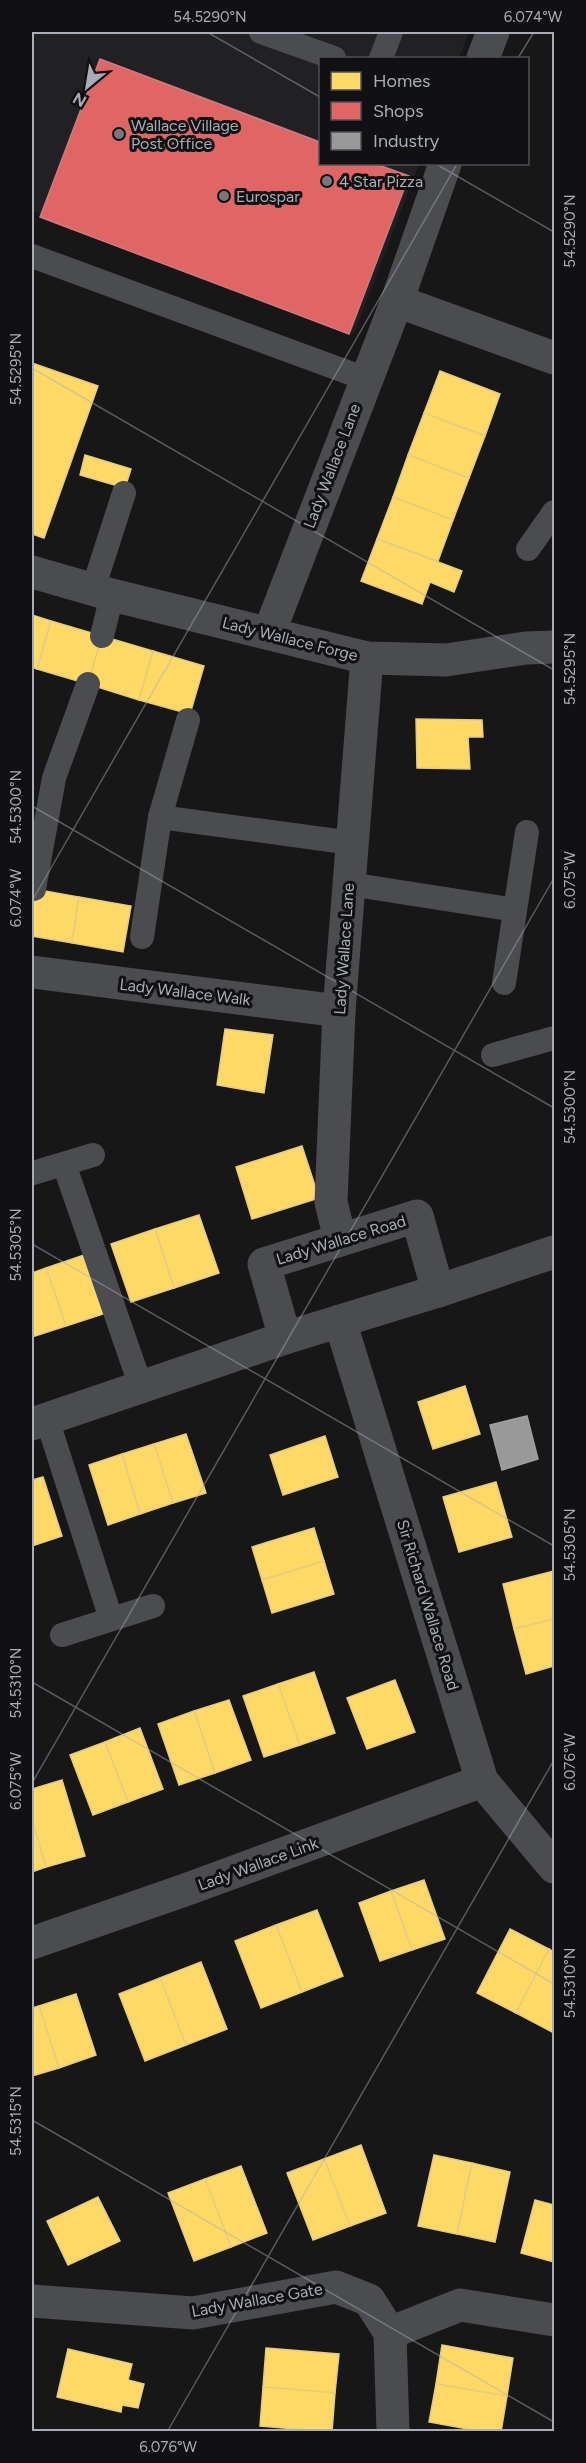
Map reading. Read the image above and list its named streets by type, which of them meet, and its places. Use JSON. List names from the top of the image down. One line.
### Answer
{"streets":{"street":["Lady Wallace Lane","Lady Wallace Forge","Lady Wallace Walk","Lady Wallace Road","Sir Richard Wallace Road","Lady Wallace Link","Lady Wallace Gate"]},"crossings":[["Lady Wallace Lane","Lady Wallace Forge"],["Lady Wallace Lane","Lady Wallace Walk"],["Lady Wallace Lane","Lady Wallace Road"],["Sir Richard Wallace Road","Lady Wallace Link"]],"places":["Wallace Village Post Office","4 Star Pizza","Eurospar"],"legend":["Homes","Shops","Industry"],"north":"bottom left","coordinates":["54.5290°N","6.074°W","54.5295°N","54.5300°N","6.075°W","54.5305°N","54.5310°N","6.076°W","54.5315°N"]}
